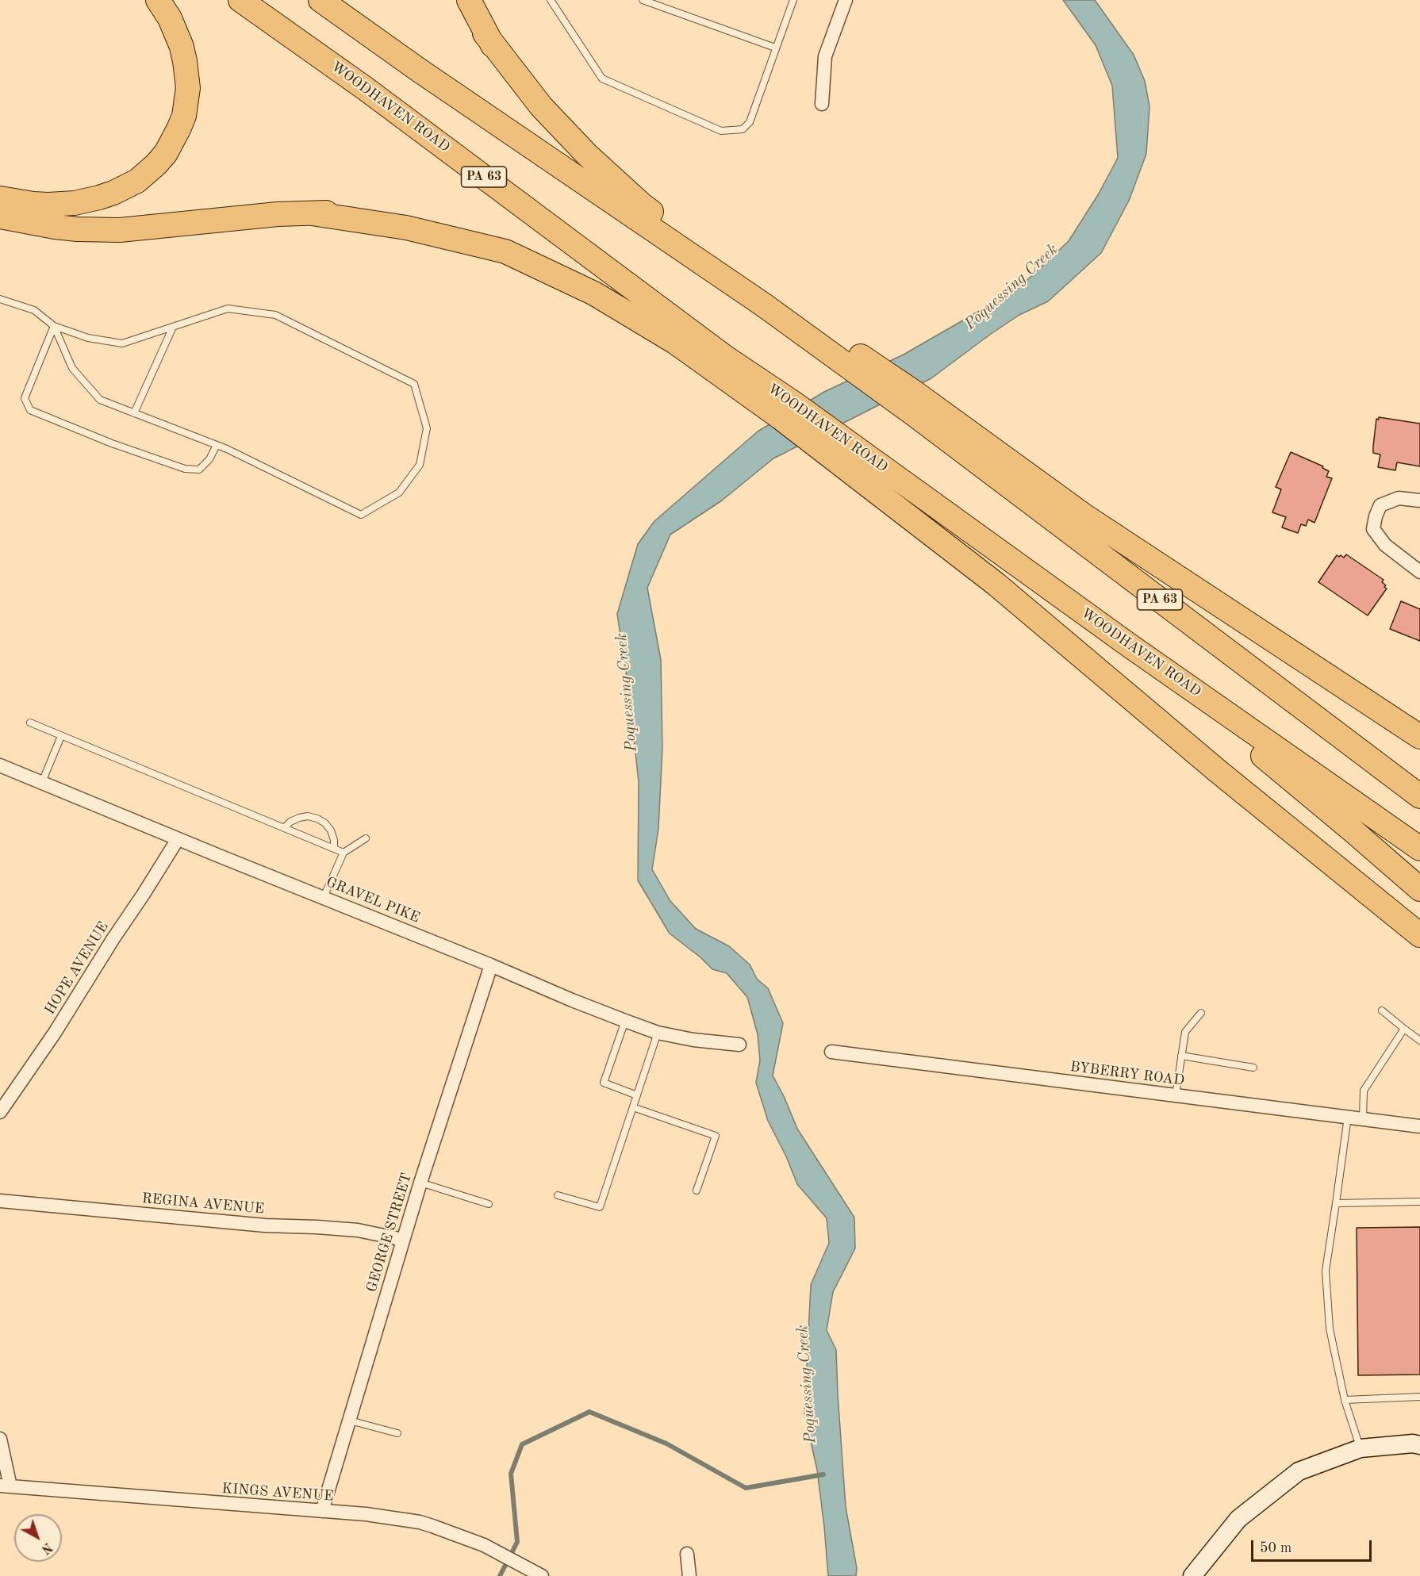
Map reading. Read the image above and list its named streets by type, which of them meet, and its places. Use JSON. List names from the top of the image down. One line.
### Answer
{"streets":{"highway":["WOODHAVEN ROAD","PA 63"],"street":["GRAVEL PIKE","HOPE AVENUE","BYBERRY ROAD","REGINA AVENUE","GEORGE STREET","KINGS AVENUE"]},"crossings":[["GRAVEL PIKE","HOPE AVENUE"],["GRAVEL PIKE","GEORGE STREET"],["REGINA AVENUE","GEORGE STREET"],["GEORGE STREET","KINGS AVENUE"]],"water":["Poquessing Creek"],"scale_bar":"50 m","north":"bottom right"}
